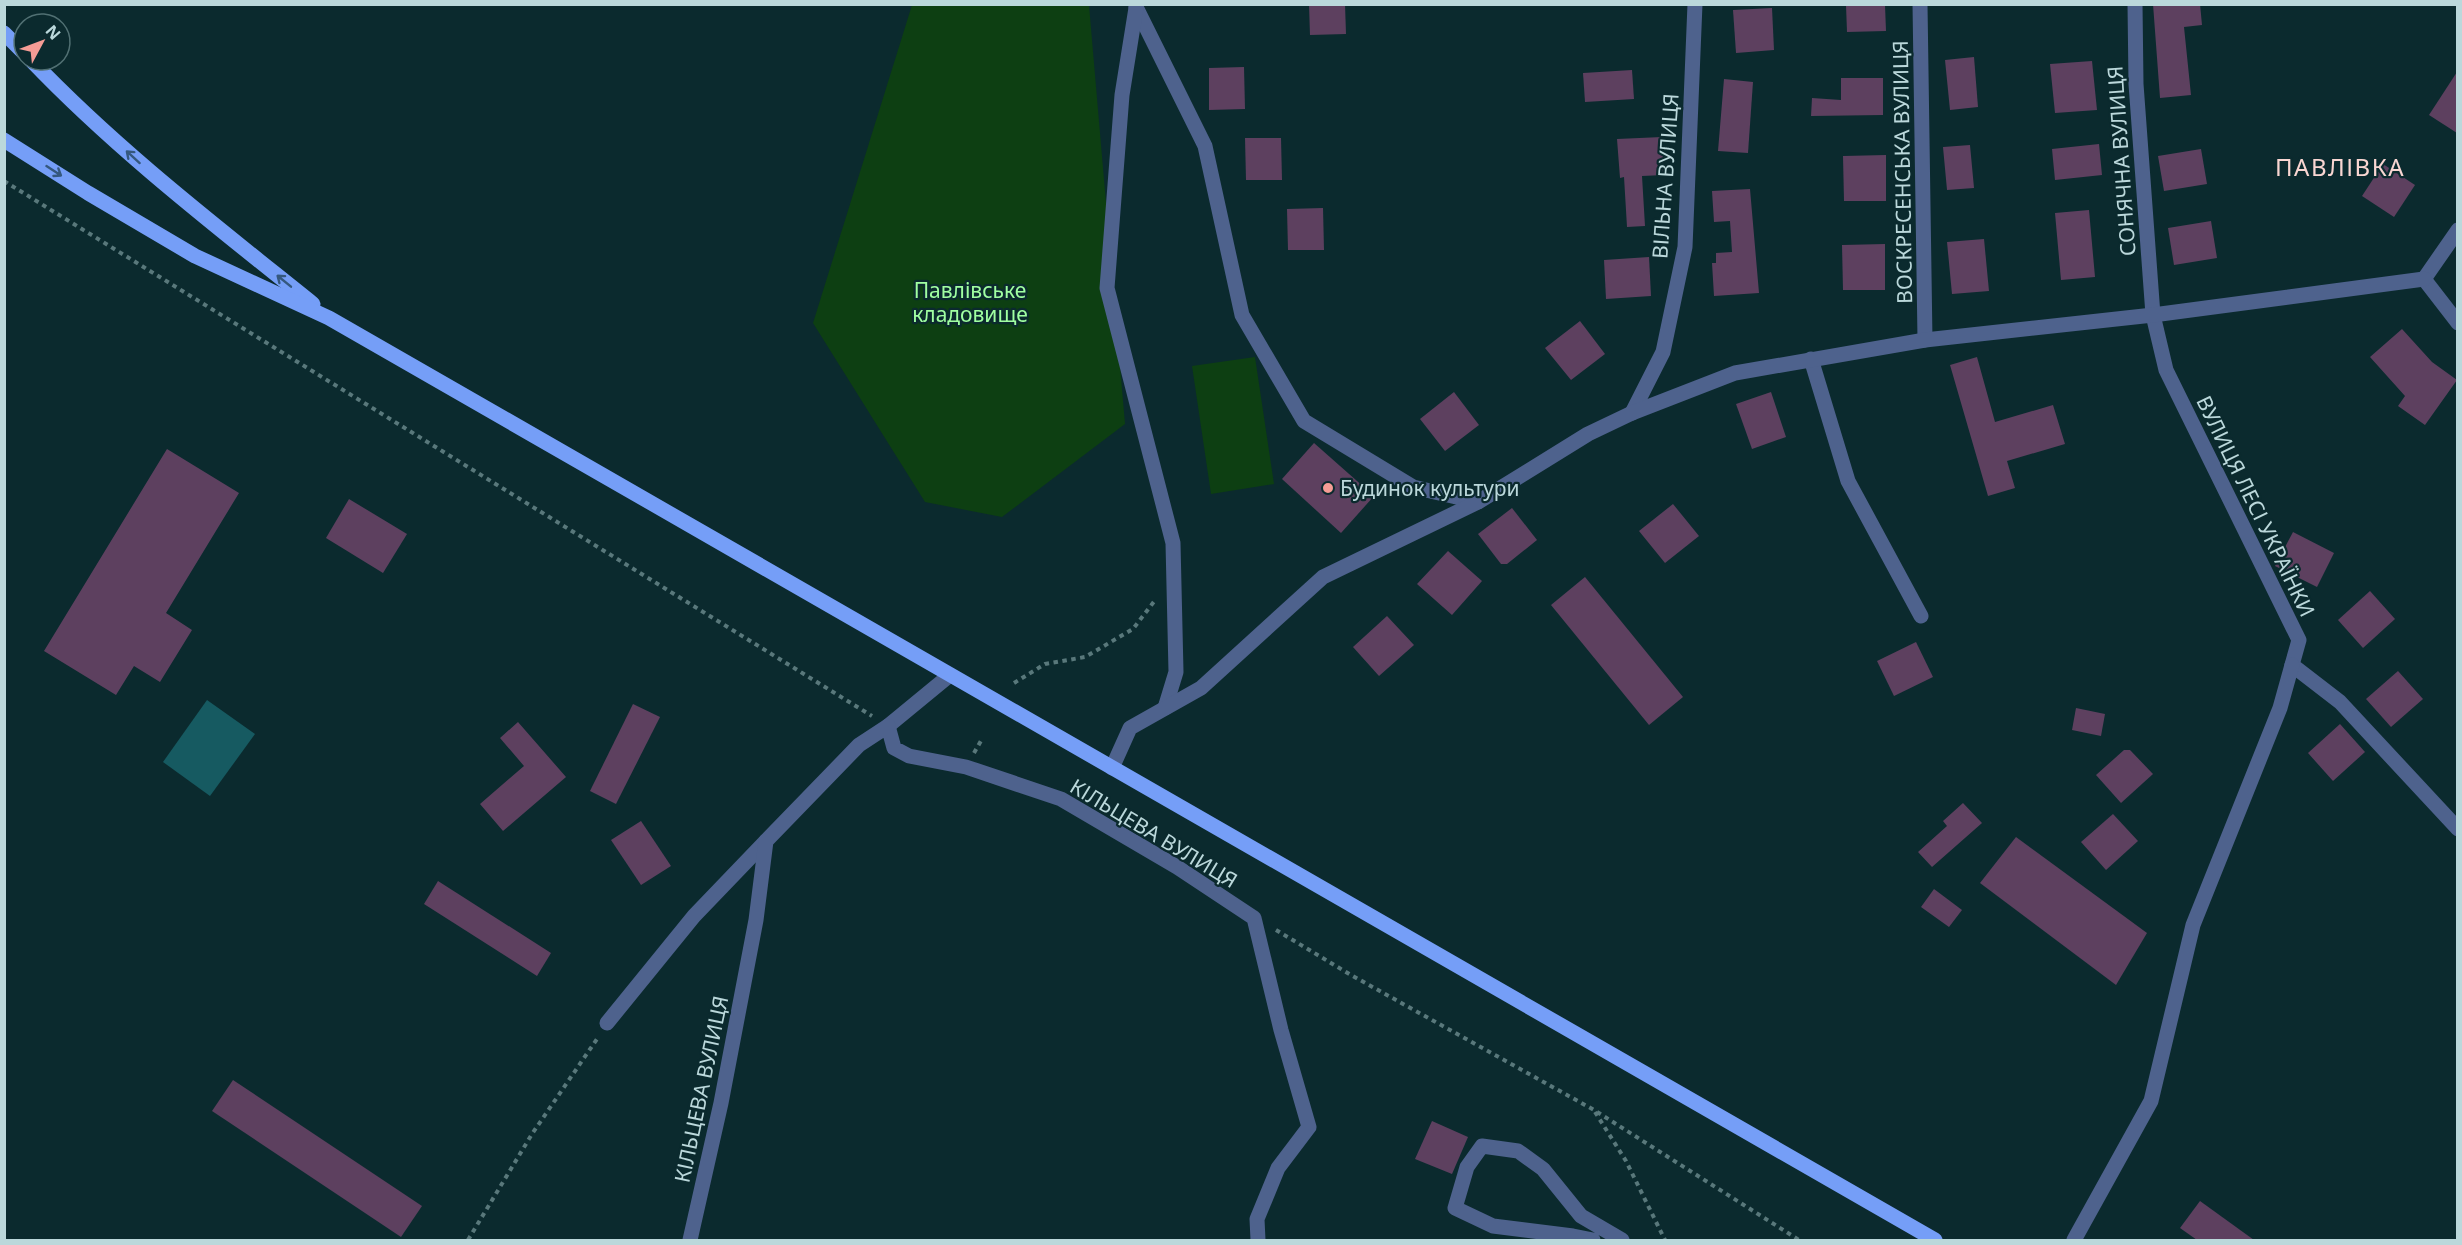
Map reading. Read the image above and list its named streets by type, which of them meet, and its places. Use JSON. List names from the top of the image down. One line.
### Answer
{"streets":{"street":["СОНЯЧНА ВУЛИЦЯ","ВОСКРЕСЕНСЬКА ВУЛИЦЯ","ВІЛЬНА ВУЛИЦЯ","ВУЛИЦЯ ЛЕСІ УКРАЇНКИ","КІЛЬЦЕВА ВУЛИЦЯ"]},"crossings":[["СОНЯЧНА ВУЛИЦЯ","ВУЛИЦЯ ЛЕСІ УКРАЇНКИ"]],"districts":["ПАВЛІВКА"],"parks":["Павлівське кладовище"],"places":["Будинок культури"],"north":"top right"}
